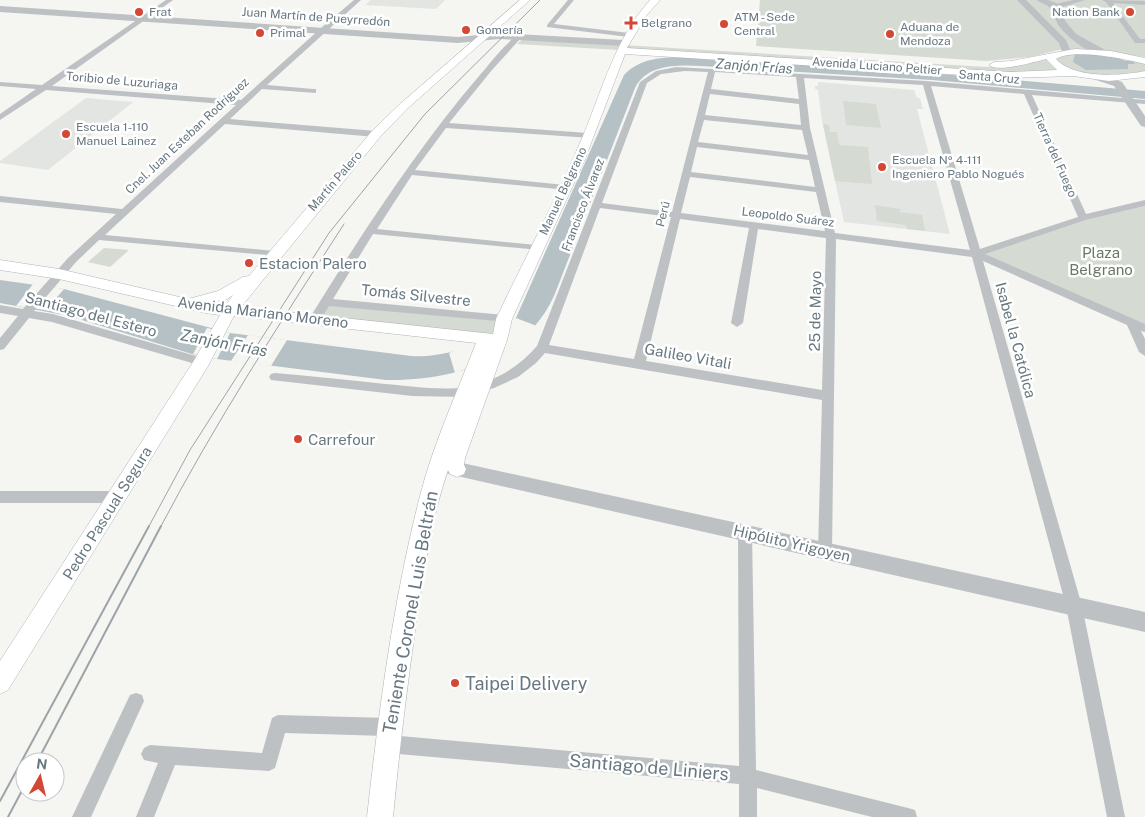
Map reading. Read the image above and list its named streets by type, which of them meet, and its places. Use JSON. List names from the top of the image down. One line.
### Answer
{"streets":{"main road":["Avenida Luciano Peltier","Martín Palero","Manuel Belgrano","Avenida Mariano Moreno","Pedro Pascual Segura","Teniente Coronel Luis Beltrán"],"street":["Juan Martín de Pueyrredón","Santa Cruz","Toribio de Luzuriaga","Cnel. Juan Esteban Rodríguez","Tierra del Fuego","Francisco Álvarez","Perú","Leopoldo Suárez","Tomás Silvestre","25 de Mayo","Santiago del Estero","Isabel la Católica","Galileo Vitali","Hipólito Yrigoyen","Santiago de Liniers"]},"crossings":[["Juan Martín de Pueyrredón","Avenida Luciano Peltier"],["Juan Martín de Pueyrredón","Cnel. Juan Esteban Rodríguez"],["Juan Martín de Pueyrredón","Martín Palero"],["Juan Martín de Pueyrredón","Manuel Belgrano"],["Avenida Luciano Peltier","Manuel Belgrano"],["Santa Cruz","Tierra del Fuego"],["Santa Cruz","Francisco Álvarez"],["Santa Cruz","Perú"],["Santa Cruz","25 de Mayo"],["Santa Cruz","Isabel la Católica"],["Toribio de Luzuriaga","Cnel. Juan Esteban Rodríguez"],["Cnel. Juan Esteban Rodríguez","Avenida Mariano Moreno"],["Cnel. Juan Esteban Rodríguez","Santiago del Estero"],["Martín Palero","Avenida Mariano Moreno"],["Martín Palero","Santiago del Estero"],["Martín Palero","Pedro Pascual Segura"],["Manuel Belgrano","Tomás Silvestre"],["Manuel Belgrano","Avenida Mariano Moreno"],["Manuel Belgrano","Hipólito Yrigoyen"],["Manuel Belgrano","Teniente Coronel Luis Beltrán"],["Francisco Álvarez","Leopoldo Suárez"],["Francisco Álvarez","Galileo Vitali"],["Perú","Leopoldo Suárez"],["Perú","Galileo Vitali"],["Leopoldo Suárez","25 de Mayo"],["Leopoldo Suárez","Isabel la Católica"],["25 de Mayo","Galileo Vitali"],["25 de Mayo","Hipólito Yrigoyen"],["Santiago del Estero","Pedro Pascual Segura"],["Isabel la Católica","Hipólito Yrigoyen"],["Hipólito Yrigoyen","Teniente Coronel Luis Beltrán"],["Teniente Coronel Luis Beltrán","Santiago de Liniers"]],"water":["Zanjón Frías"],"parks":["Plaza Belgrano"],"places":{"other":["Frat","Nation Bank","ATM - Sede Central","Gomería","Primal","Aduana de Mendoza","Escuela 1-110 Manuel Lainez","Escuela Nº 4-111 Ingeniero Pablo Nogués","Estacion Palero","Carrefour","Taipei Delivery"],"health":["Belgrano"]},"north":"top"}
